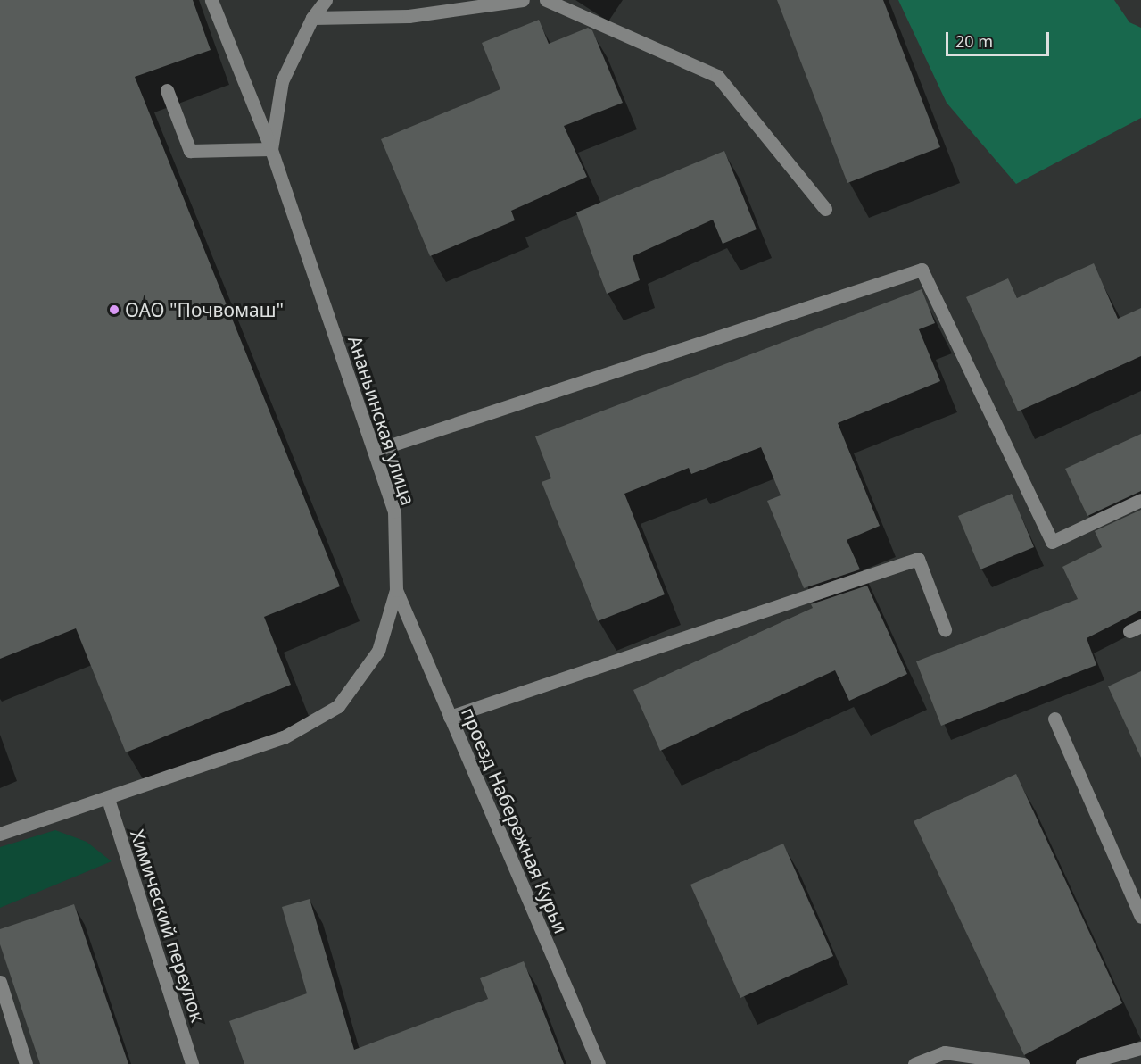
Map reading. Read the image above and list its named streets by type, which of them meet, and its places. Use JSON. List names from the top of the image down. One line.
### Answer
{"streets":{"street":["Ананьинская улица","проезд Набережная Курьи","Химический переулок"]},"crossings":[["Ананьинская улица","проезд Набережная Курьи"],["Ананьинская улица","Химический переулок"]],"places":["ОАО \"Почвомаш\""],"scale_bar":"20 m"}
